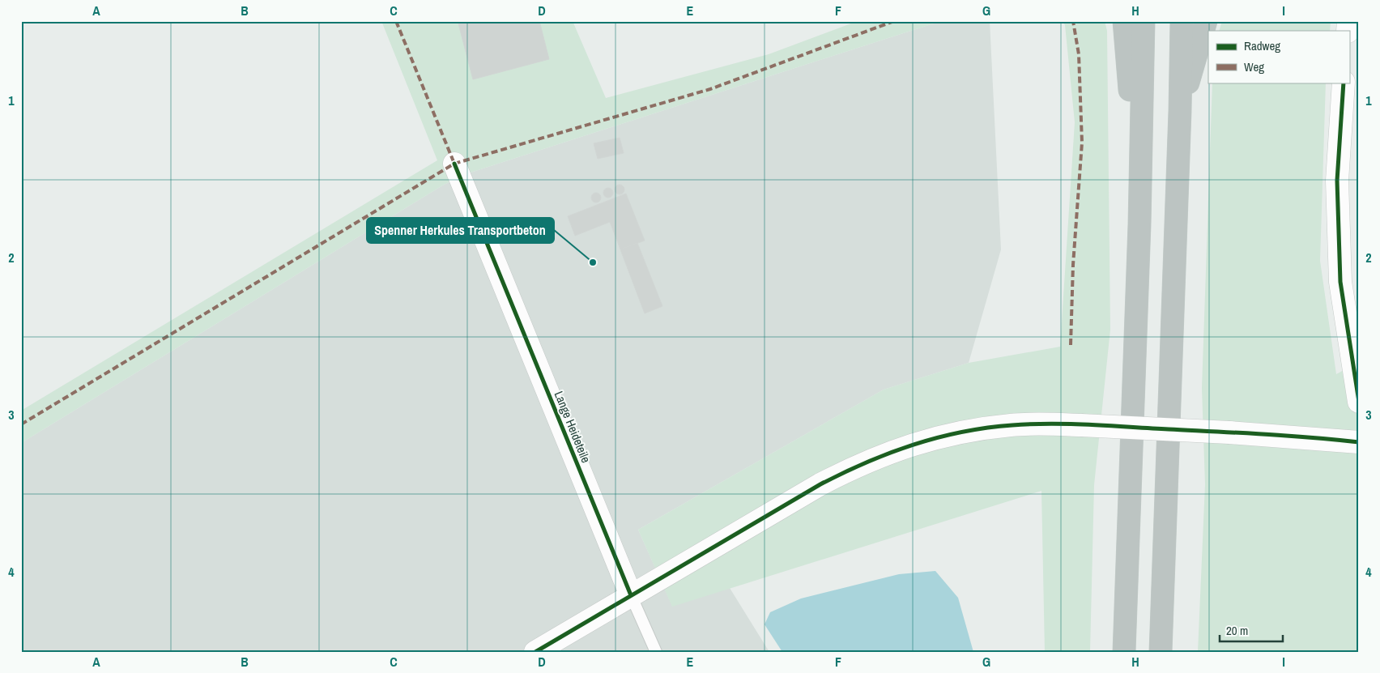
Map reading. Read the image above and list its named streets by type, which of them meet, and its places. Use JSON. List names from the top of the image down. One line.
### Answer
{"streets":{"street":["Lange Heideteile"]},"places":["Spenner Herkules Transportbeton"],"legend":["Radweg","Weg"],"scale_bar":"20 m","grid":{"columns":["A","B","C","D","E","F","G","H","I"],"rows":["1","2","3","4"]}}
